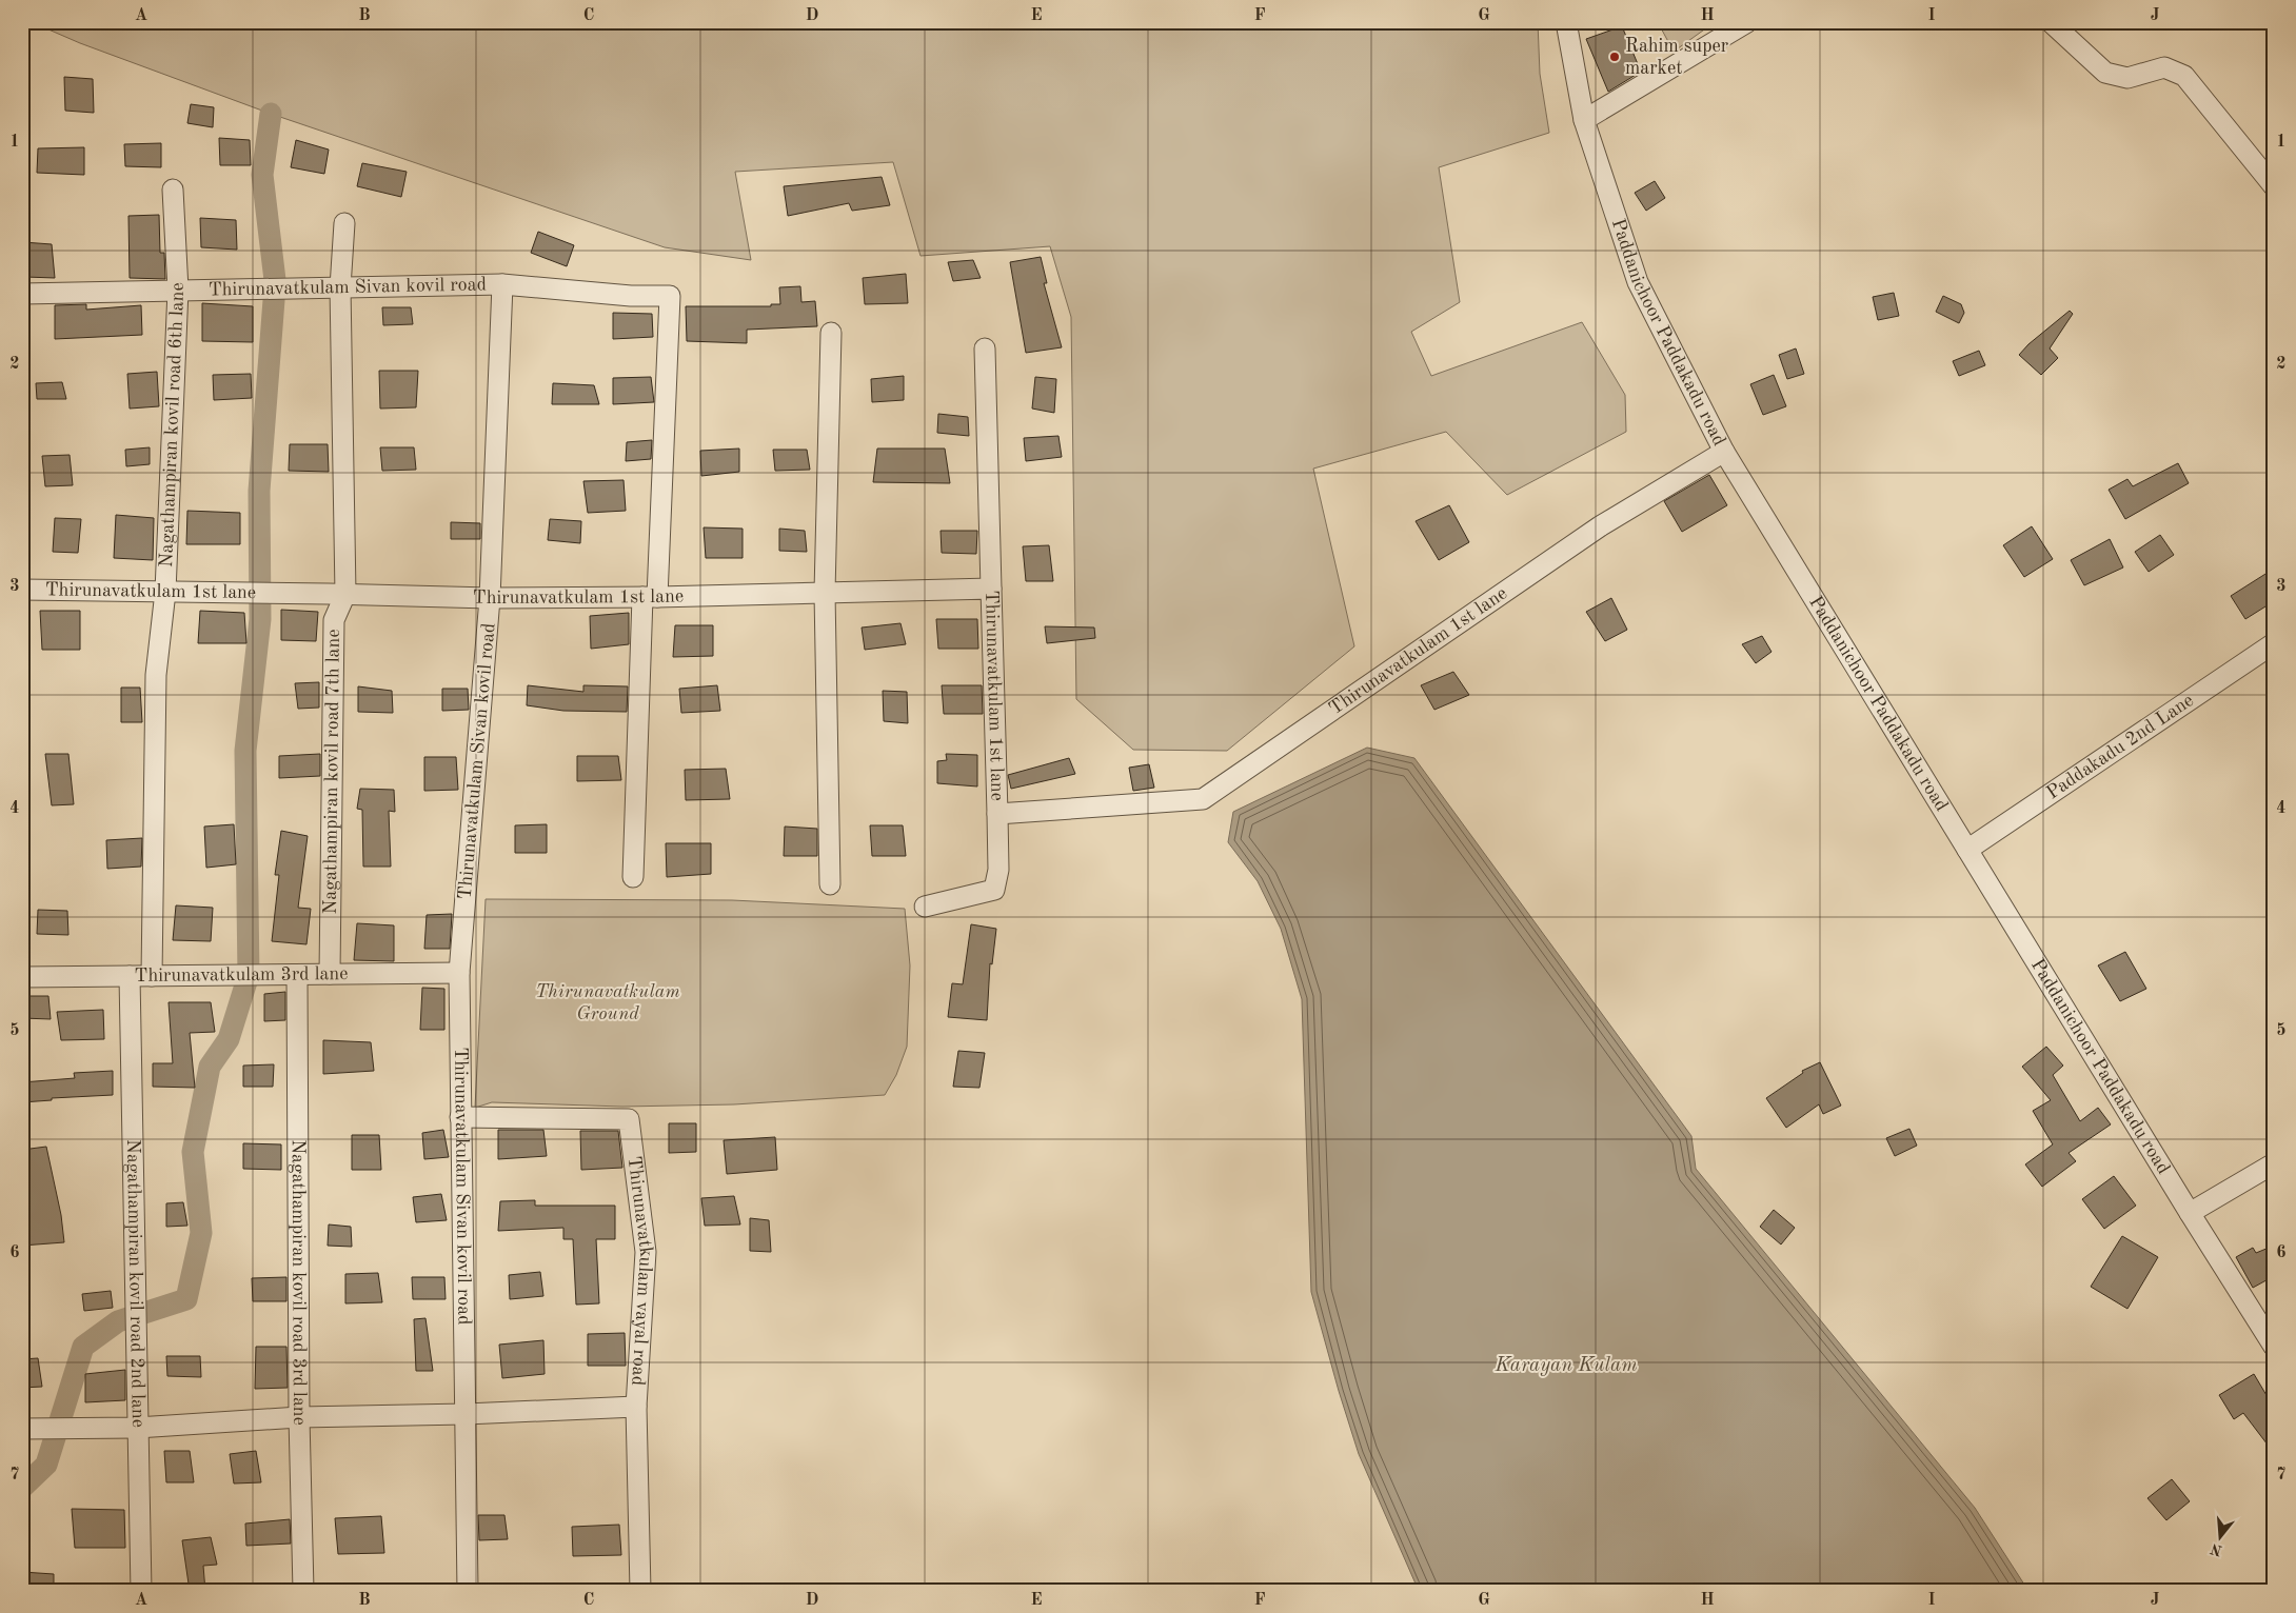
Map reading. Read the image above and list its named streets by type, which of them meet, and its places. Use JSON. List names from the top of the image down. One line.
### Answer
{"streets":{"street":["Thirunavatkulam Sivan kovil road","Paddanichoor Paddakadu road","Nagathampiran kovil road 6th lane","Thirunavatkulam 1st lane","Paddakadu 2nd Lane","Nagathampiran kovil road 7th lane","Thirunavatkulam 3rd lane","Thirunavatkulam vayal road","Nagathampiran kovil road 3rd lane","Nagathampiran kovil road 2nd lane"]},"crossings":[["Thirunavatkulam Sivan kovil road","Nagathampiran kovil road 6th lane"],["Thirunavatkulam Sivan kovil road","Thirunavatkulam 1st lane"],["Thirunavatkulam Sivan kovil road","Nagathampiran kovil road 7th lane"],["Thirunavatkulam Sivan kovil road","Thirunavatkulam 3rd lane"],["Thirunavatkulam Sivan kovil road","Thirunavatkulam vayal road"],["Paddanichoor Paddakadu road","Thirunavatkulam 1st lane"],["Paddanichoor Paddakadu road","Paddakadu 2nd Lane"],["Nagathampiran kovil road 6th lane","Thirunavatkulam 1st lane"],["Nagathampiran kovil road 6th lane","Thirunavatkulam 3rd lane"],["Thirunavatkulam 1st lane","Nagathampiran kovil road 7th lane"],["Nagathampiran kovil road 7th lane","Thirunavatkulam 3rd lane"],["Thirunavatkulam 3rd lane","Nagathampiran kovil road 3rd lane"],["Thirunavatkulam 3rd lane","Nagathampiran kovil road 2nd lane"]],"water":["Karayan Kulam"],"parks":["Thirunavatkulam Ground"],"places":["Rahim super market"],"north":"bottom","grid":{"columns":["A","B","C","D","E","F","G","H","I","J"],"rows":["1","2","3","4","5","6","7"]}}
